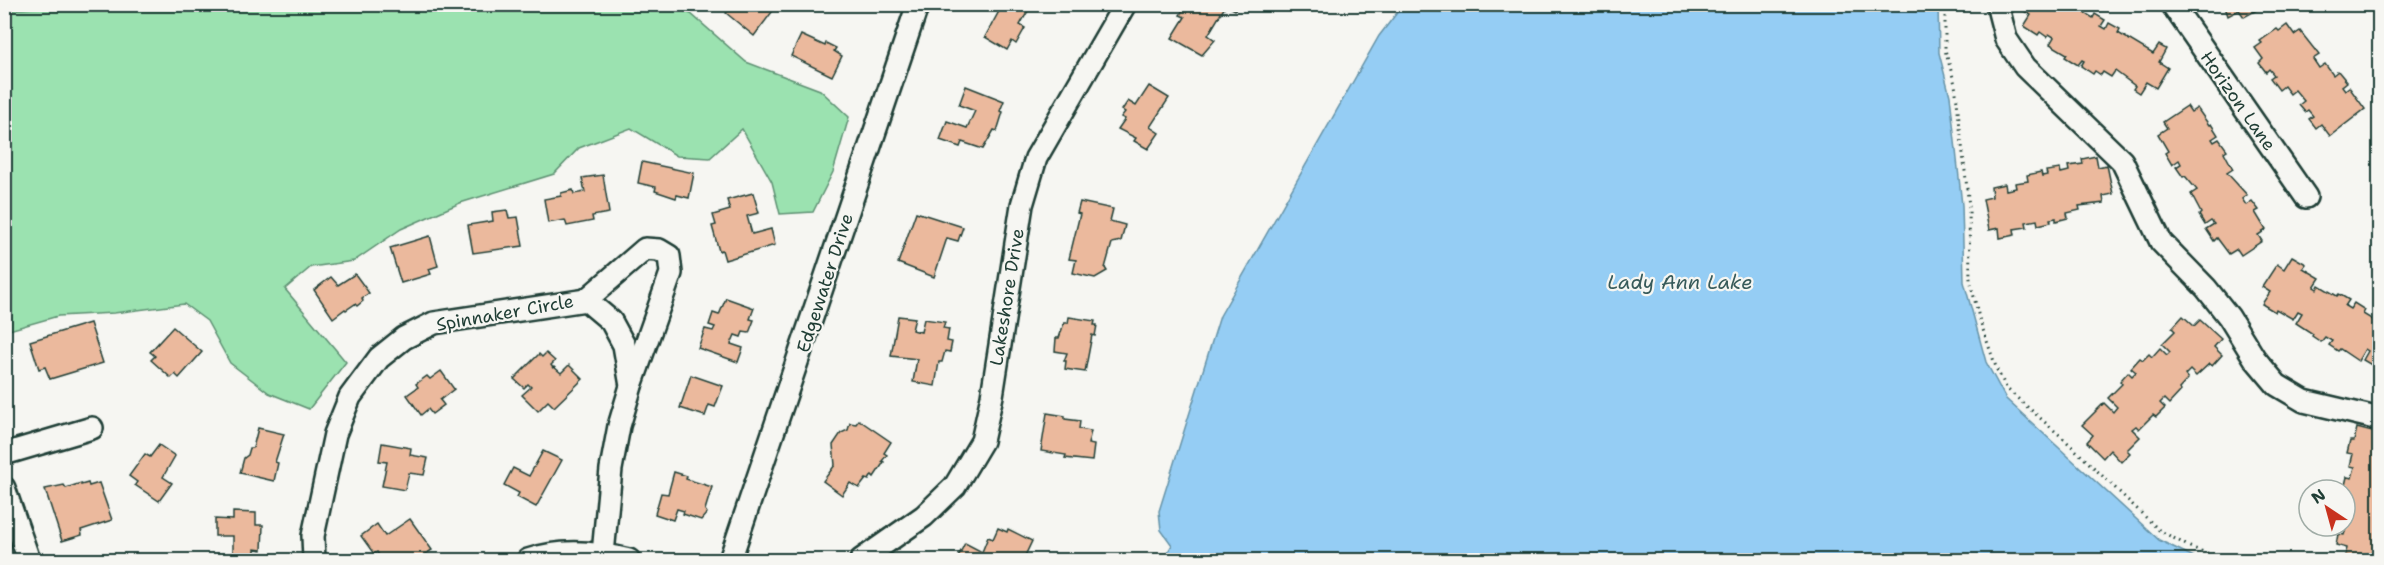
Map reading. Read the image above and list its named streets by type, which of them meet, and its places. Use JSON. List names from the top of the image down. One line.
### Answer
{"streets":{"street":["Horizon Lane","Edgewater Drive","Lakeshore Drive","Spinnaker Circle"]},"water":["Lady Ann Lake"],"north":"top left"}
